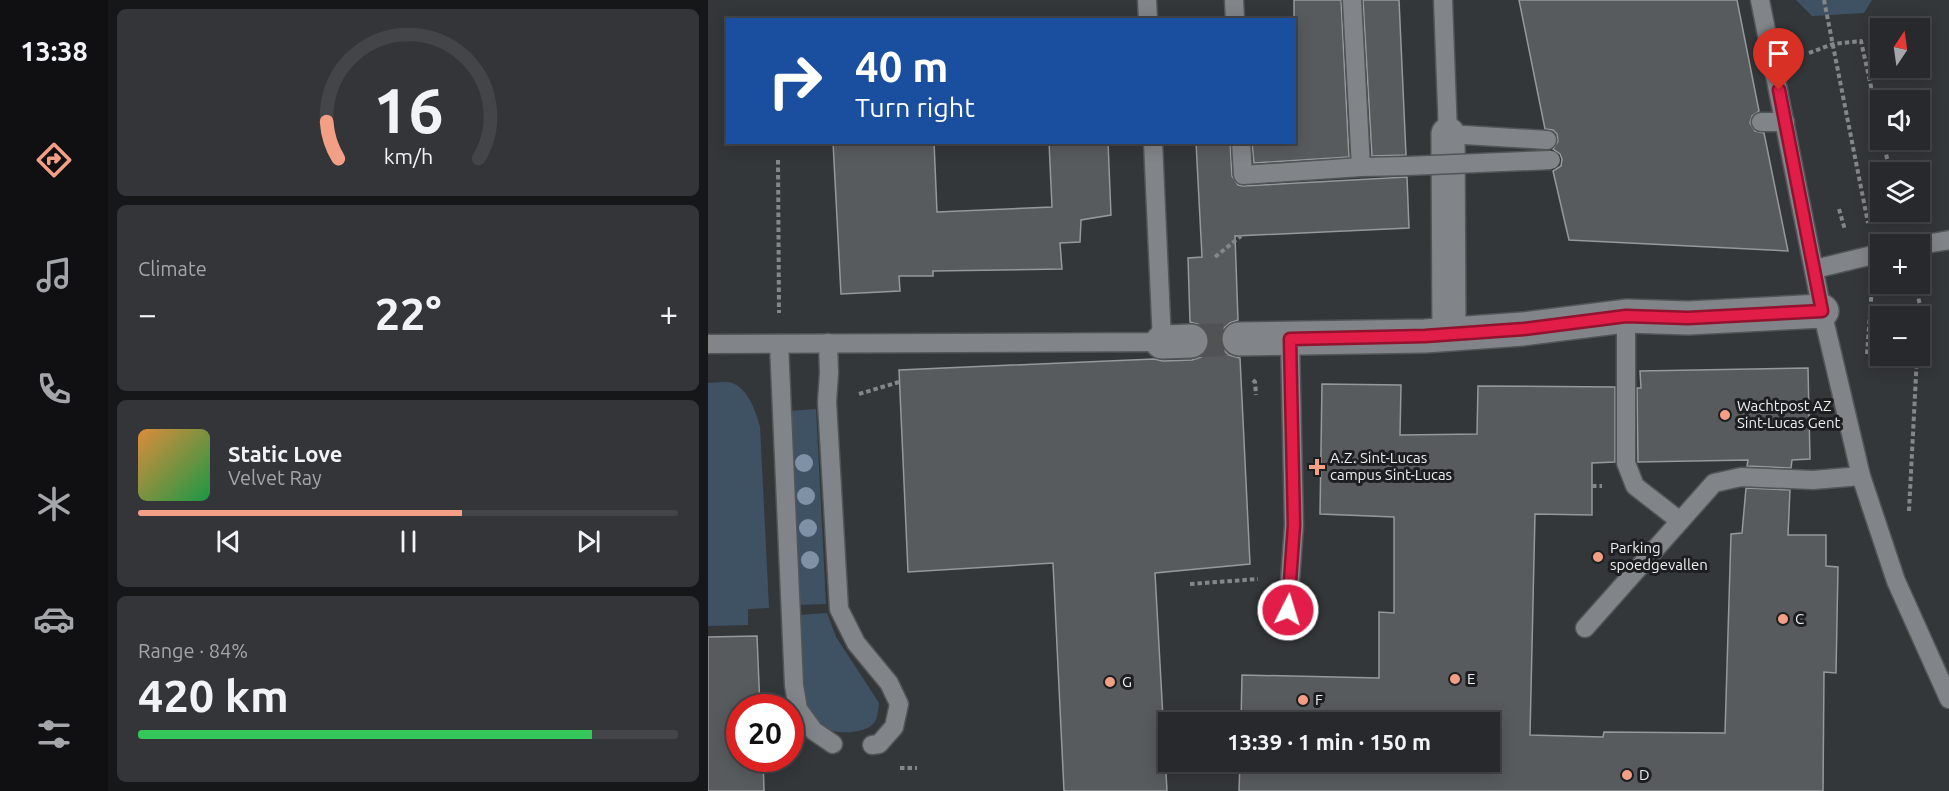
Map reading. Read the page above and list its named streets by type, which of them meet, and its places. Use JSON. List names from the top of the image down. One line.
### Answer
{"places":{"other":["Wachtpost AZ Sint-Lucas Gent","Parking spoedgevallen","C","E","G","F","D"],"health":["A.Z. Sint-Lucas campus Sint-Lucas"]},"north":"top","page":{"tabs":"13:38","map_buttons":["+","−"],"turn":["40 m","Turn right"],"tile":["Climate",["Range · 84%","420 km"]],"heat":["−","22°","+"],"song":["Static Love","Velvet Ray"],"limit":"20","trip":"13:39 · 1 min · 150 m","gauge":["16","km/h"]}}
